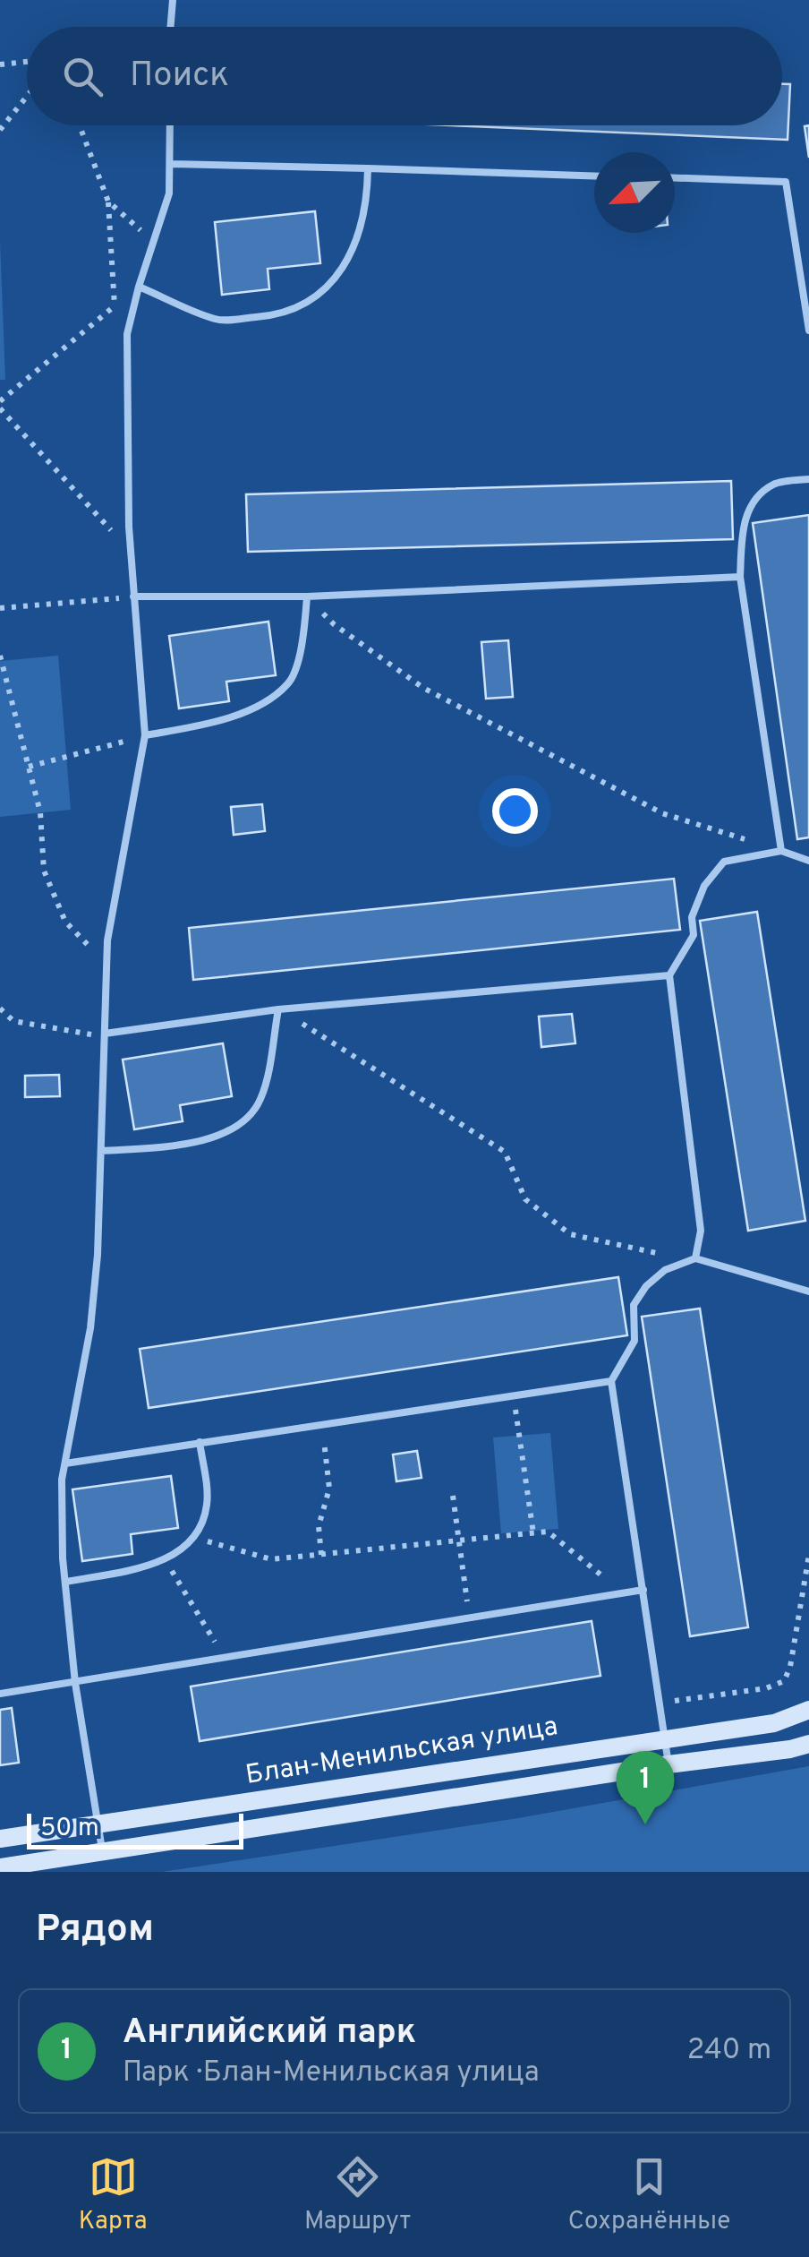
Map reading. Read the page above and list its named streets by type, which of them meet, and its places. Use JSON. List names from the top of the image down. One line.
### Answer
{"streets":{"street":["Блан-Менильская улица"]},"scale_bar":"50 m","north":"bottom left","page":{"search":"Поиск","pins":"1","scale":"50 m","heading":"Рядом","list":[{"mark":"1","name":"Английский парк","note":"Парк · Блан-Менильская улица","value":"240 m"}],"nav":["Карта","Маршрут","Сохранённые"]}}
